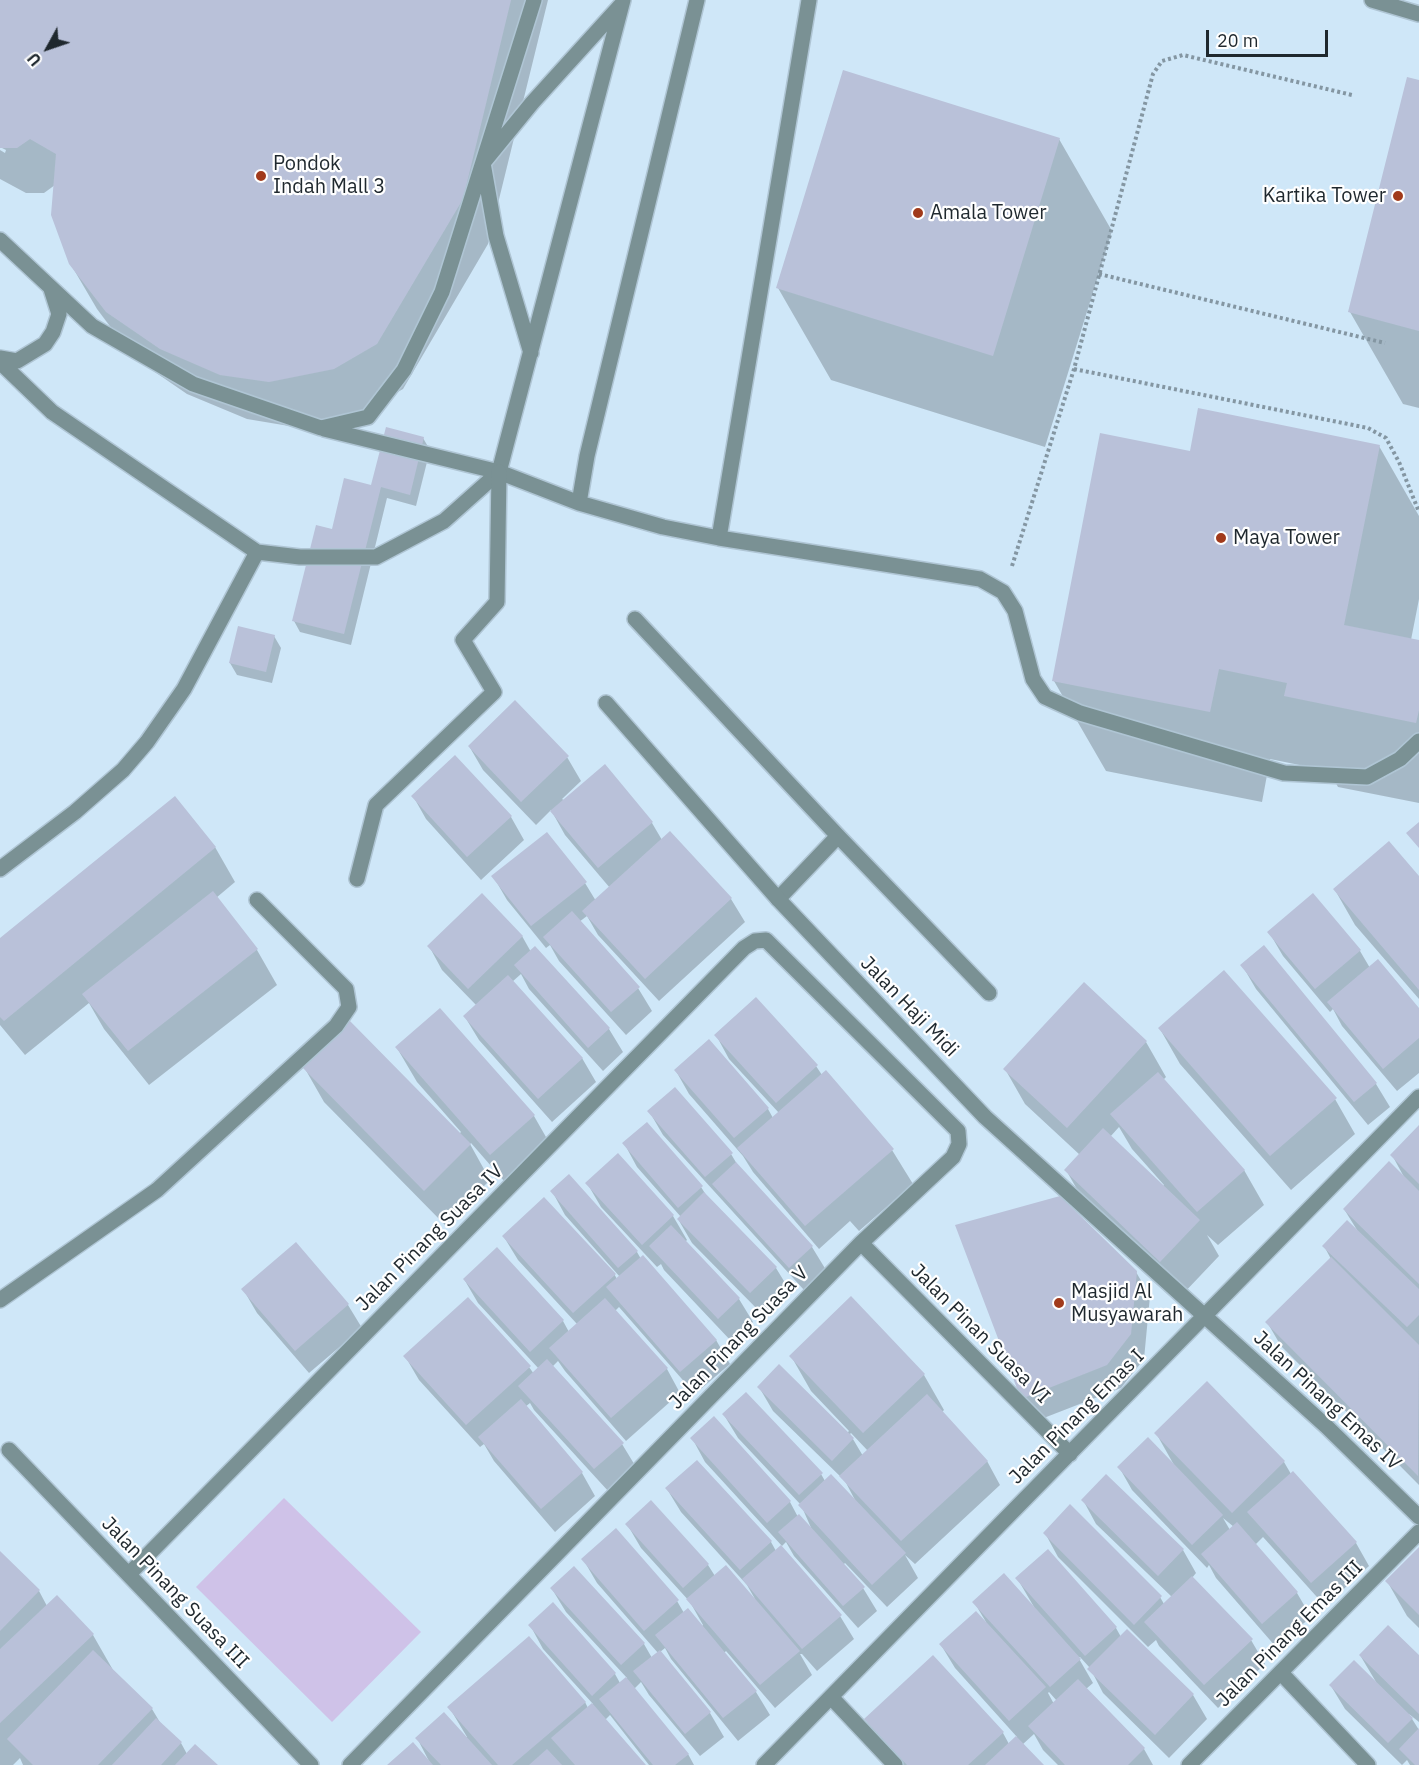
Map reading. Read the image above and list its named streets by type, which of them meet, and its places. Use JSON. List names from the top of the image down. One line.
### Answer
{"streets":{"street":["Jalan Haji Midi","Jalan Pinang Suasa IV","Jalan Pinan Suasa VI","Jalan Pinang Suasa V","Jalan Pinang Emas IV","Jalan Pinang Emas I","Jalan Pinang Suasa III","Jalan Pinang Emas III"]},"crossings":[["Jalan Haji Midi","Jalan Pinang Emas IV"],["Jalan Haji Midi","Jalan Pinang Emas I"],["Jalan Pinang Suasa IV","Jalan Pinang Suasa V"],["Jalan Pinang Suasa IV","Jalan Pinang Suasa III"],["Jalan Pinan Suasa VI","Jalan Pinang Suasa V"],["Jalan Pinan Suasa VI","Jalan Pinang Emas I"],["Jalan Pinang Emas IV","Jalan Pinang Emas I"]],"places":["Pondok Indah Mall 3","Kartika Tower","Amala Tower","Maya Tower","Masjid Al Musyawarah"],"scale_bar":"20 m","north":"bottom left"}
